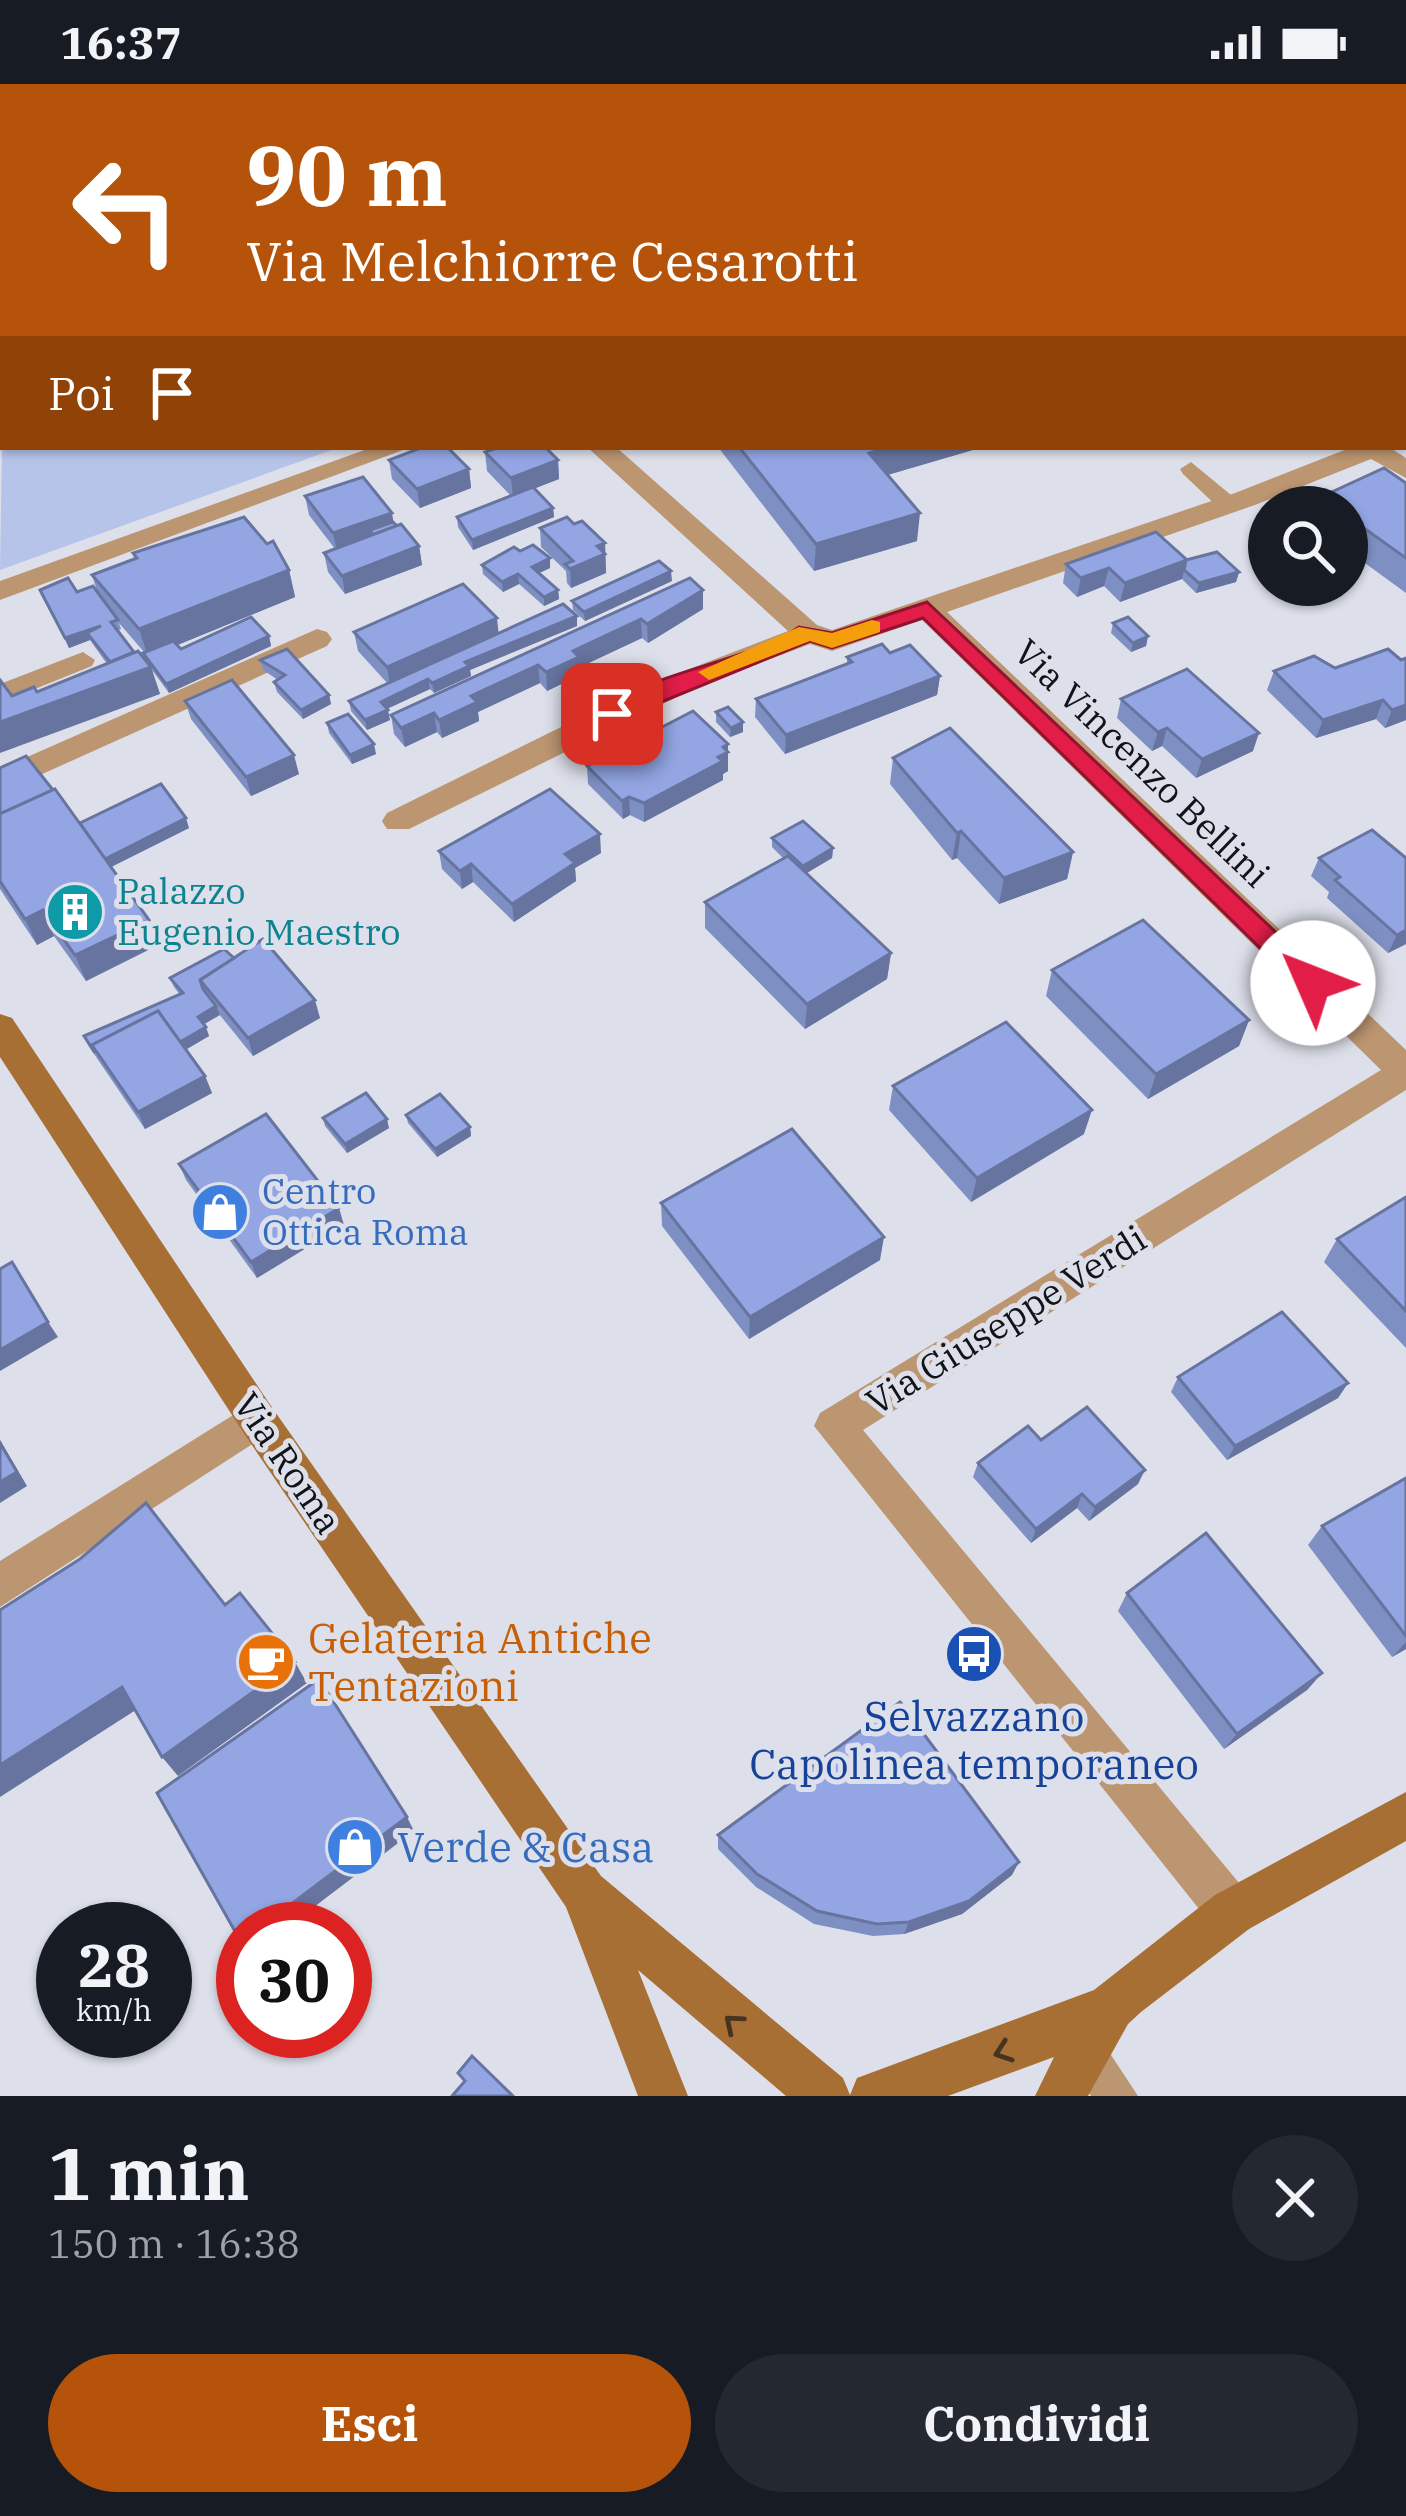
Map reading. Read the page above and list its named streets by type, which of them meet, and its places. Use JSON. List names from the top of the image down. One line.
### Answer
{"streets":{"street":["Via Vincenzo Bellini","Via Giuseppe Verdi","Via Roma"]},"crossings":[["Via Vincenzo Bellini","Via Giuseppe Verdi"]],"places":{"building":["Palazzo Eugenio Maestro"],"shop":["Centro Ottica Roma","Verde & Casa"],"bus stop":["Selvazzano Capolinea temporaneo"],"cafe":["Gelateria Antiche Tentazioni"]},"page":{"status":"16:37","turn":["90 m","Via Melchiorre Cesarotti"],"then":"Poi","speed":"28 km/h","limit":"30","heading":["1 min","150 m · 16:38"],"buttons":["Esci","Condividi"]}}
